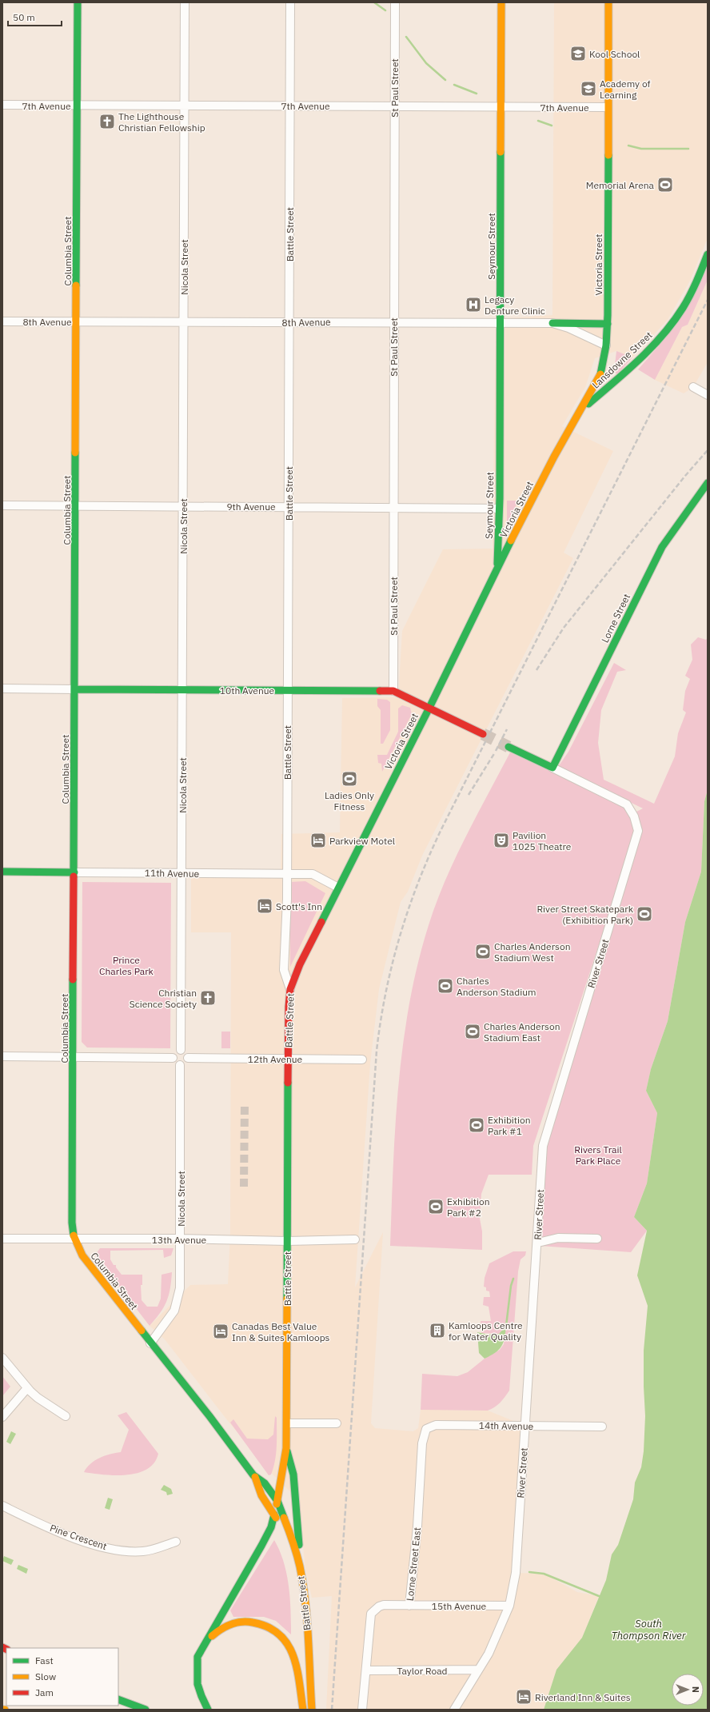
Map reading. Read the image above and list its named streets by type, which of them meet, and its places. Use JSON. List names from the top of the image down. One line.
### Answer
{"streets":{"main road":["Battle Street","Seymour Street","Columbia Street","Victoria Street","Lansdowne Street","Lorne Street","10th Avenue","11th Avenue"],"street":["St Paul Street","7th Avenue","Nicola Street","8th Avenue","9th Avenue","River Street","12th Avenue","13th Avenue","14th Avenue","Pine Crescent","Lorne Street East","15th Avenue","Taylor Road"]},"crossings":[["St Paul Street","7th Avenue"],["St Paul Street","8th Avenue"],["St Paul Street","9th Avenue"],["St Paul Street","10th Avenue"],["7th Avenue","Battle Street"],["7th Avenue","Seymour Street"],["7th Avenue","Columbia Street"],["7th Avenue","Victoria Street"],["7th Avenue","Nicola Street"],["Battle Street","Columbia Street"],["Battle Street","Victoria Street"],["Battle Street","8th Avenue"],["Battle Street","9th Avenue"],["Battle Street","10th Avenue"],["Battle Street","11th Avenue"],["Battle Street","12th Avenue"],["Battle Street","13th Avenue"],["Seymour Street","Victoria Street"],["Seymour Street","8th Avenue"],["Seymour Street","9th Avenue"],["Columbia Street","Nicola Street"],["Columbia Street","8th Avenue"],["Columbia Street","9th Avenue"],["Columbia Street","10th Avenue"],["Columbia Street","11th Avenue"],["Columbia Street","13th Avenue"],["Victoria Street","8th Avenue"],["Victoria Street","Lansdowne Street"],["Victoria Street","10th Avenue"],["Victoria Street","11th Avenue"],["Nicola Street","8th Avenue"],["Nicola Street","9th Avenue"],["Nicola Street","10th Avenue"],["Nicola Street","11th Avenue"],["Nicola Street","12th Avenue"],["Nicola Street","13th Avenue"],["Lorne Street","River Street"],["River Street","14th Avenue"],["River Street","15th Avenue"],["River Street","Taylor Road"],["14th Avenue","Lorne Street East"],["Lorne Street East","15th Avenue"],["Lorne Street East","Taylor Road"]],"water":["South Thompson River"],"parks":["Prince Charles Park","Rivers Trail Park Place"],"places":{"school or university":["Kool School","Academy of Learning"],"church":["The Lighthouse Christian Fellowship","Christian Science Society"],"sports":["Memorial Arena","Ladies Only Fitness","River Street Skatepark (Exhibition Park)","Charles Anderson Stadium West","Charles Anderson Stadium","Charles Anderson Stadium East","Exhibition Park #1","Exhibition Park #2"],"hospital":["Legacy Denture Clinic"],"hotel":["Parkview Motel","Scott's Inn","Canadas Best Value Inn & Suites Kamloops","Riverland Inn & Suites"],"theatre":["Pavilion 1025 Theatre"],"building":["Kamloops Centre for Water Quality"]},"legend":["Fast","Slow","Jam"],"scale_bar":"50 m","north":"right"}
